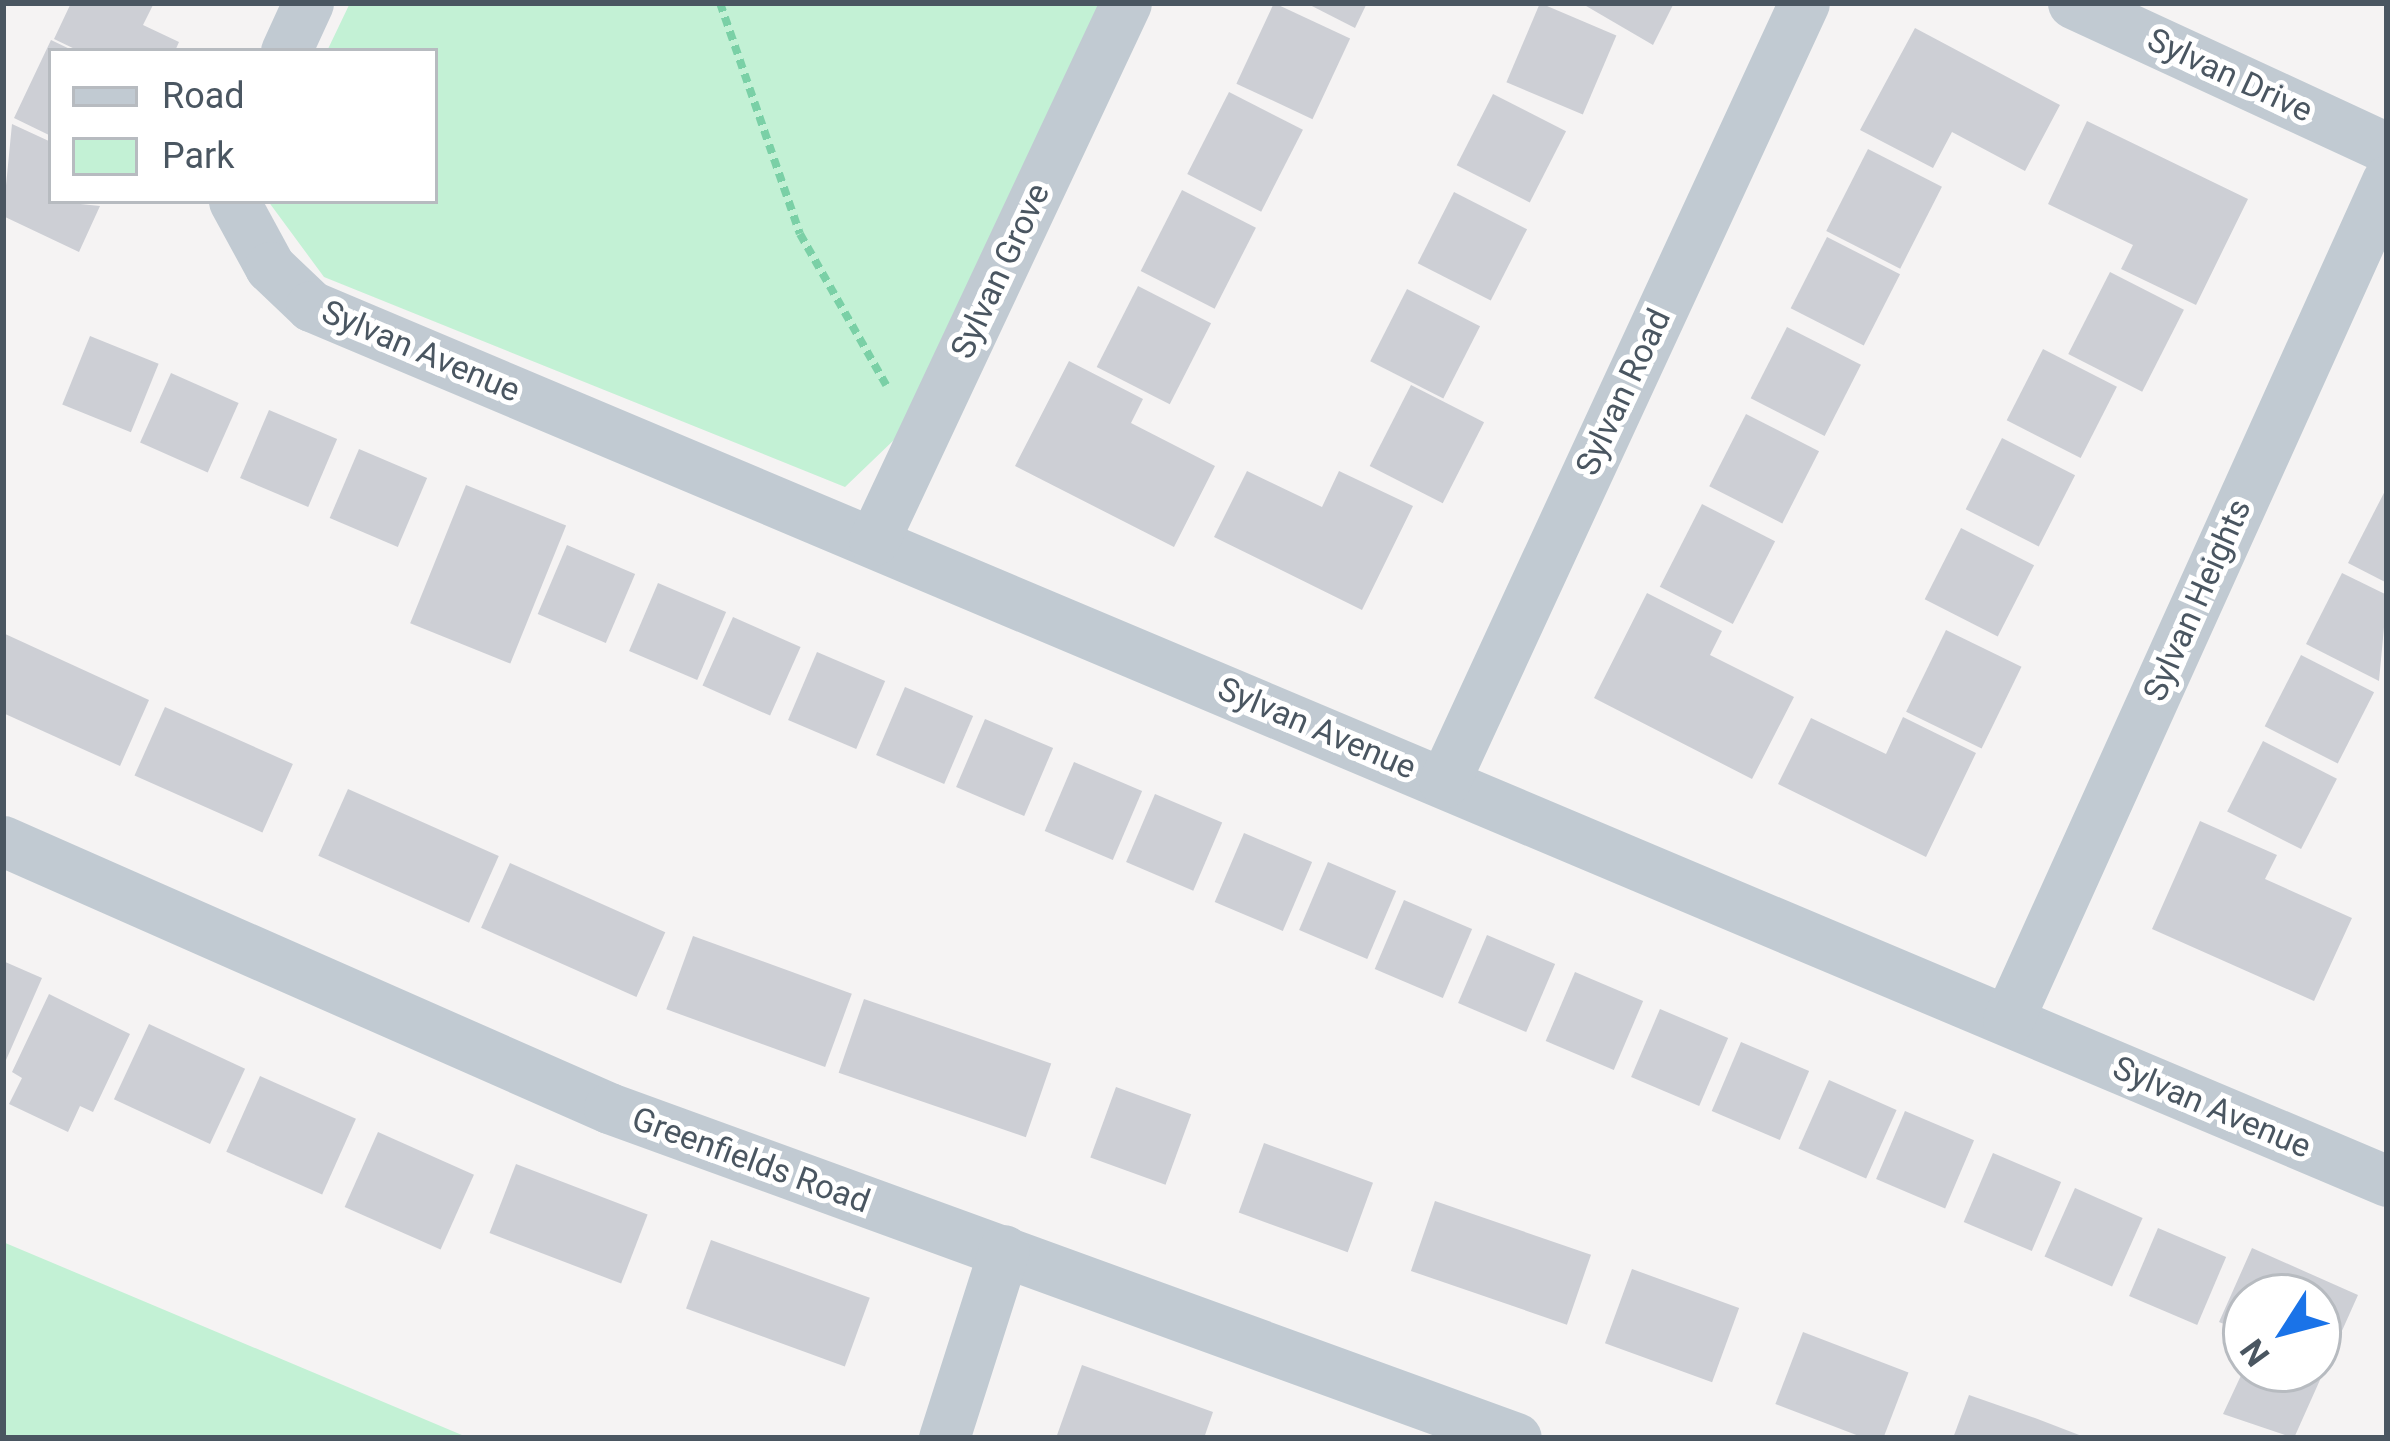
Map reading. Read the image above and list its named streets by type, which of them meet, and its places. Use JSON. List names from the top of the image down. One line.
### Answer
{"streets":{"street":["Sylvan Drive","Sylvan Grove","Sylvan Avenue","Sylvan Road","Sylvan Heights","Greenfields Road"]},"crossings":[["Sylvan Grove","Sylvan Avenue"],["Sylvan Avenue","Sylvan Road"],["Sylvan Avenue","Sylvan Heights"]],"legend":["Road","Park"],"north":"bottom left"}
